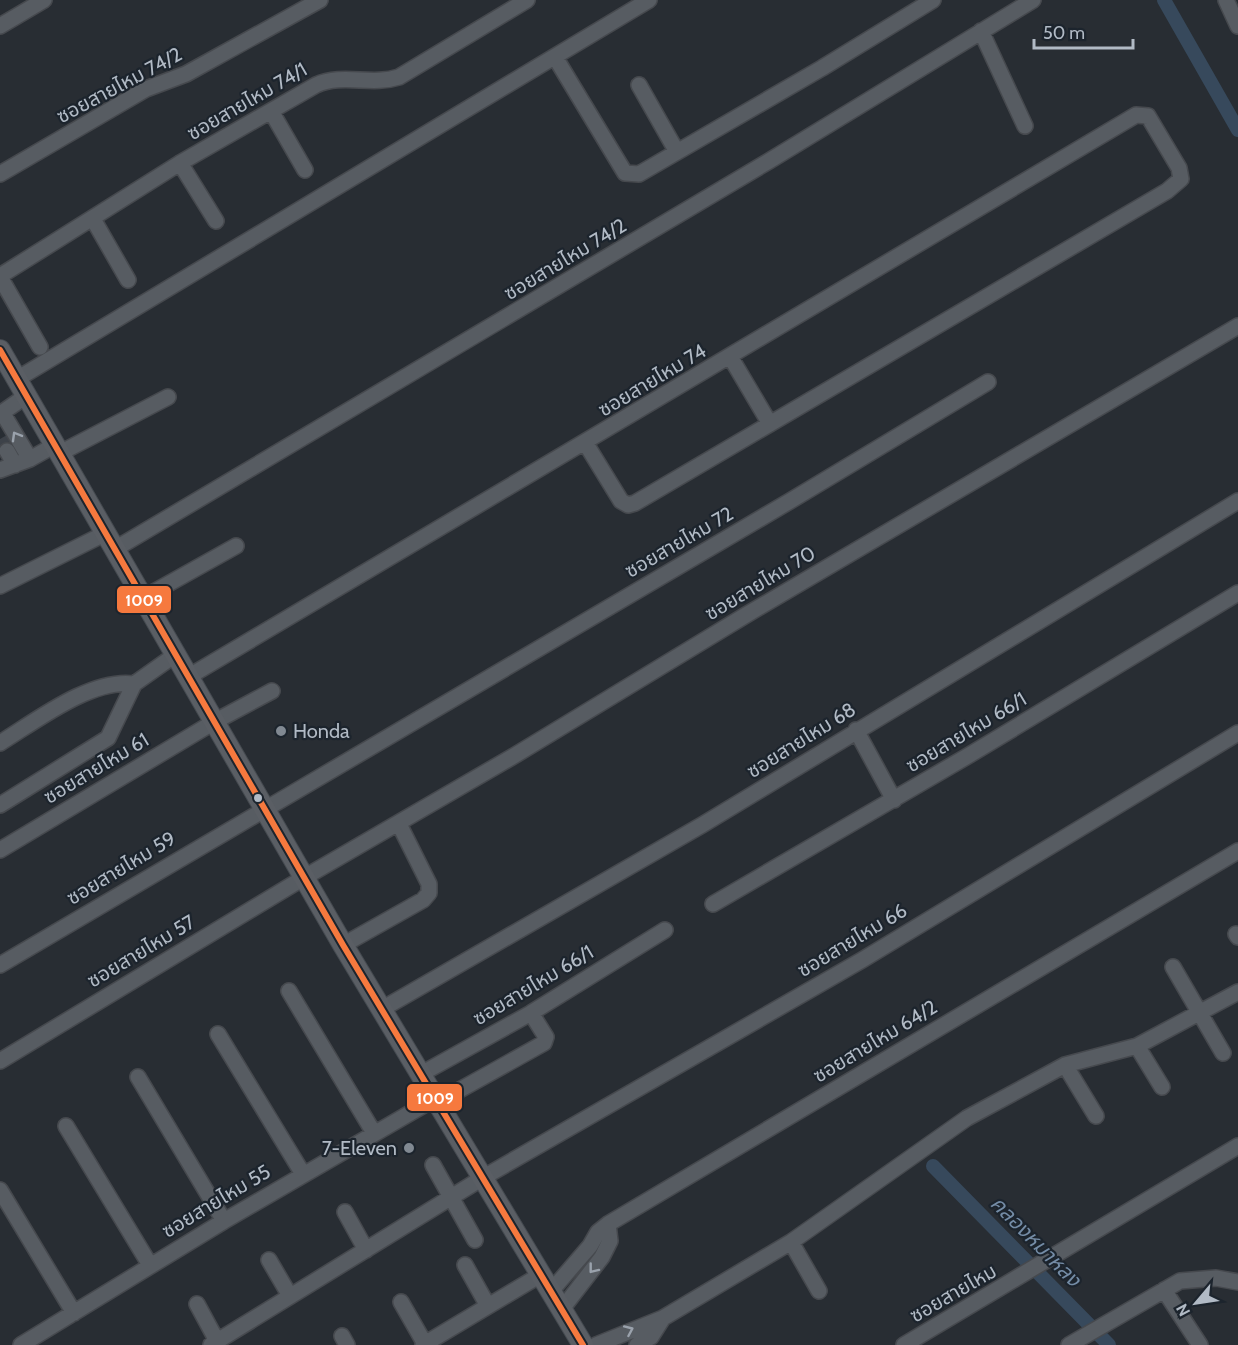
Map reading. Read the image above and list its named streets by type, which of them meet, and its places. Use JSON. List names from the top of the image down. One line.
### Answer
{"streets":{"street":["ซอยสายไหม 74/2","ซอยสายไหม 74/1","ซอยสายไหม 74","ซอยสายไหม 72","ซอยสายไหม 70","ซอยสายไหม 66/1","ซอยสายไหม 68","ซอยสายไหม 61","ซอยสายไหม 59","ซอยสายไหม 66","ซอยสายไหม 57","ซอยสายไหม 64/2","ซอยสายไหม 55","ซอยสายไหม"]},"crossings":[["ซอยสายไหม 72","ซอยสายไหม 59"],["ซอยสายไหม 70","ซอยสายไหม 57"]],"water":["คลองหมาหลง"],"places":["Honda","7-Eleven"],"lines":["transit line 1009"],"scale_bar":"50 m","north":"bottom left"}
